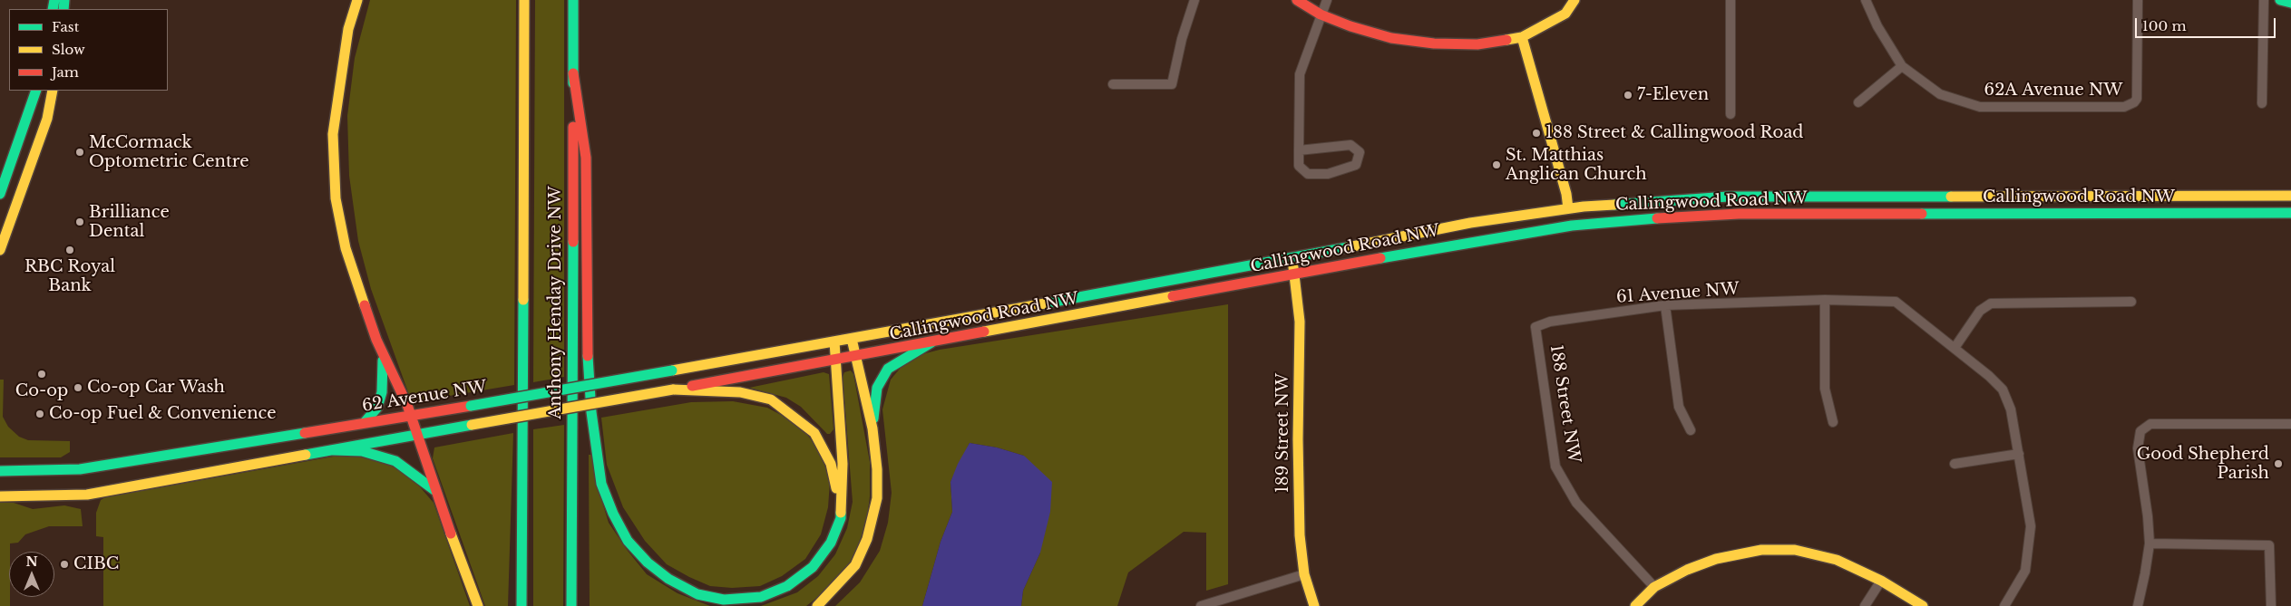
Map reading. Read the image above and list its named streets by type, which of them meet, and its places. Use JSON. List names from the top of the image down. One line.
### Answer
{"streets":{"main road":["Callingwood Road NW","Anthony Henday Drive NW","62 Avenue NW","189 Street NW"],"street":["62A Avenue NW","61 Avenue NW","188 Street NW"]},"crossings":[["Callingwood Road NW","62 Avenue NW"],["Callingwood Road NW","189 Street NW"],["61 Avenue NW","188 Street NW"]],"places":["7-Eleven","188 Street & Callingwood Road","McCormack Optometric Centre","St. Matthias Anglican Church","Brilliance Dental","RBC Royal Bank","Co-op","Co-op Car Wash","Co-op Fuel & Convenience","Good Shepherd Parish","CIBC"],"legend":["Fast","Slow","Jam"],"scale_bar":"100 m","north":"top"}
